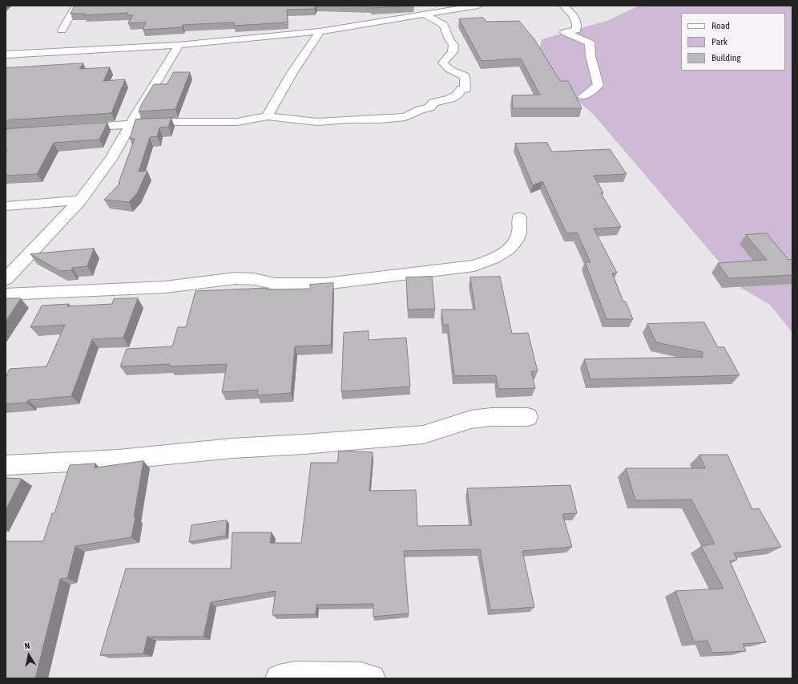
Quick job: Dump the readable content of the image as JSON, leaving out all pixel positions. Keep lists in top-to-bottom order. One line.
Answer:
{"legend":["Road","Park","Building"],"north":"top"}
